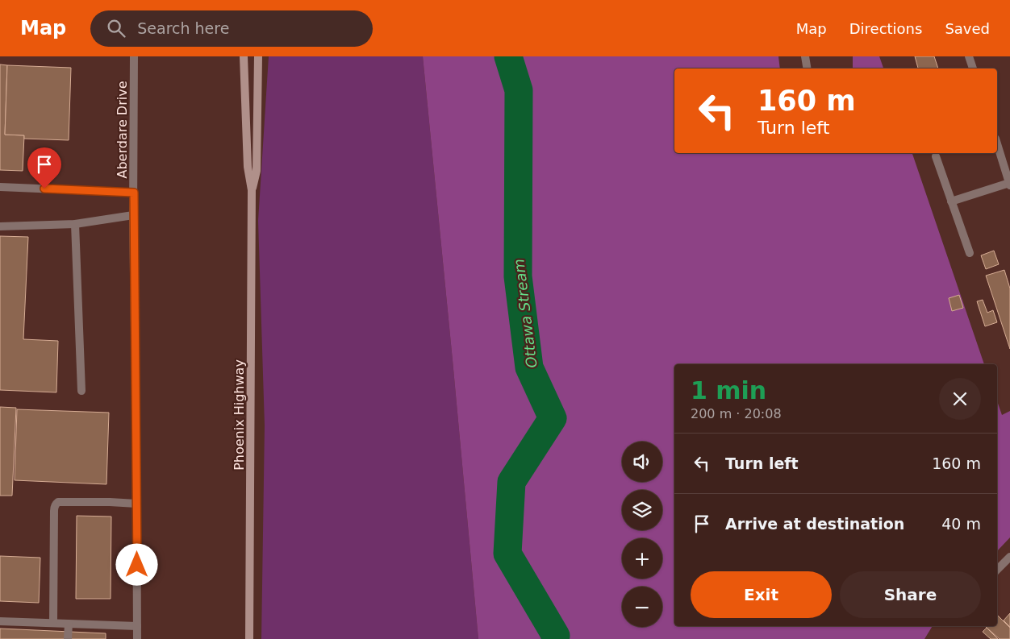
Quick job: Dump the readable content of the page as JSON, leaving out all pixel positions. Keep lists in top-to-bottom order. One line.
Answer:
{"streets":{"main road":["Phoenix Highway"],"street":["Aberdare Drive"]},"water":["Ottawa Stream"],"page":{"header":"Map","search":"Search here","nav":["Map","Directions","Saved"],"turn":["160 m","Turn left"],"heading":["1 min","200 m · 20:08"],"list":[{"name":"Turn left","value":"160 m"},{"name":"Arrive at destination","value":"40 m"}],"map_buttons":["+","−"],"buttons":["Exit","Share"]}}
